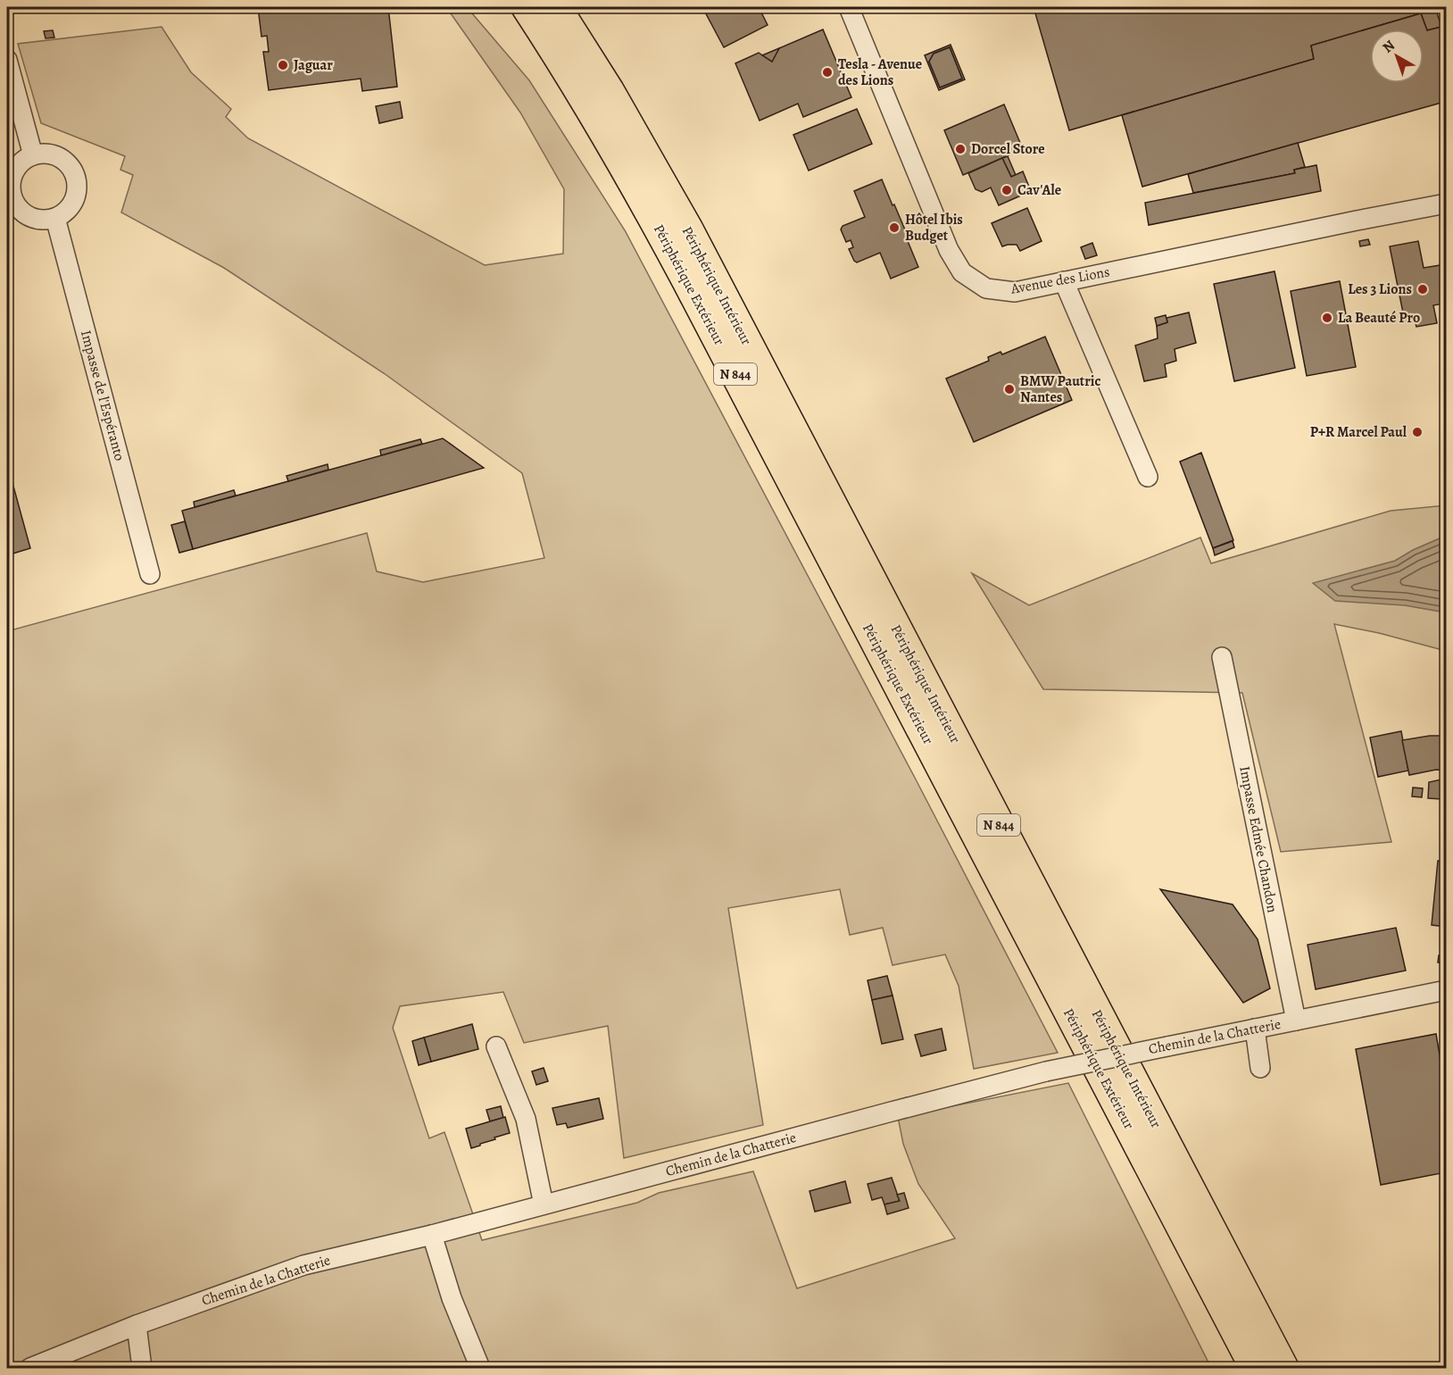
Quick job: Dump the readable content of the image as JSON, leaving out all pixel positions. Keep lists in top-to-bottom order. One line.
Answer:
{"streets":{"highway":["Périphérique Extérieur","Périphérique Intérieur","N 844"],"street":["Avenue des Lions","Impasse de l'Espéranto","Impasse Edmée Chandon","Chemin de la Chatterie"]},"crossings":[["Impasse Edmée Chandon","Chemin de la Chatterie"]],"places":["Jaguar","Tesla - Avenue des Lions","Dorcel Store","Cav'Ale","Hôtel Ibis Budget","Les 3 Lions","La Beauté Pro","BMW Pautric Nantes","P+R Marcel Paul"],"north":"top left"}
